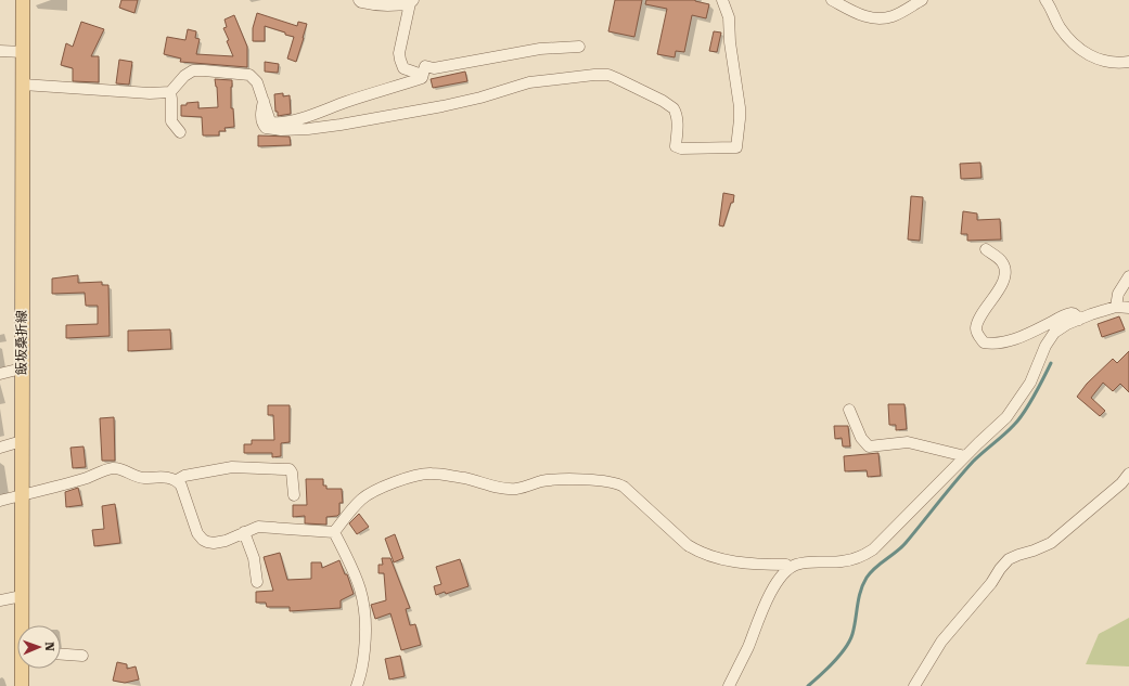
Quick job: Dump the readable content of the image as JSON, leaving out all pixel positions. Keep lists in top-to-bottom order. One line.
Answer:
{"streets":{"main road":["飯坂桑折線"]},"north":"right"}
